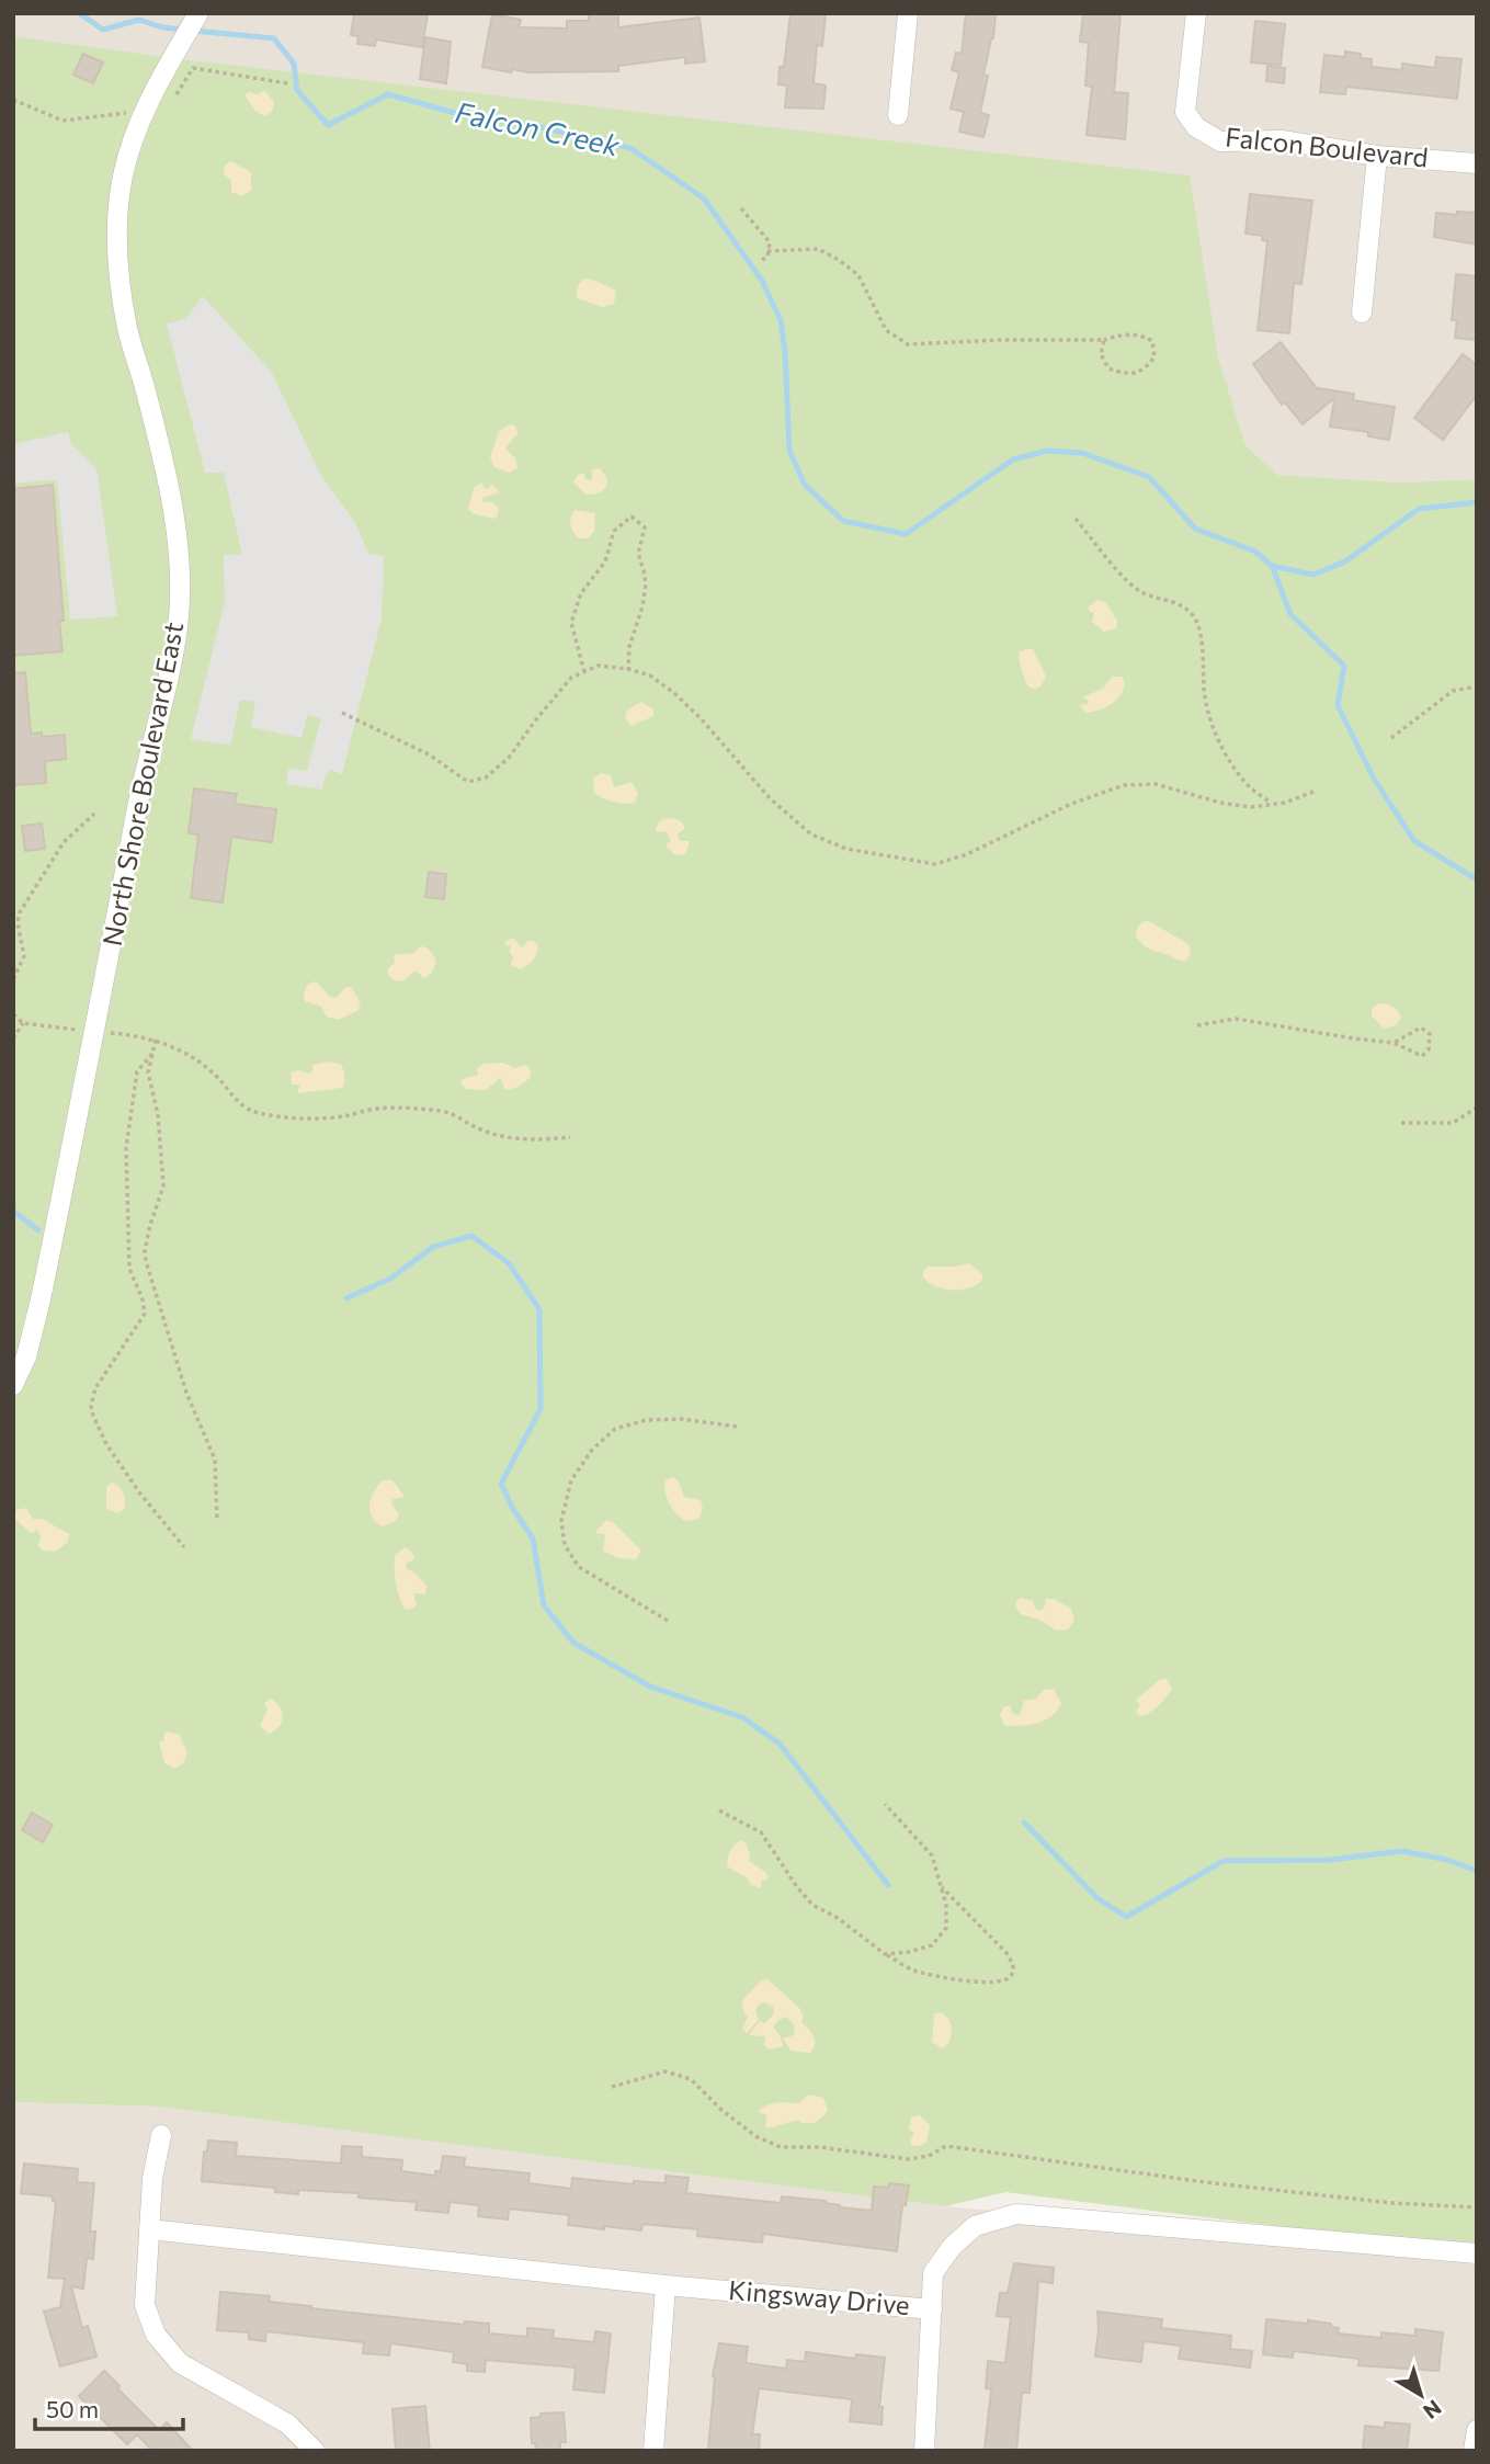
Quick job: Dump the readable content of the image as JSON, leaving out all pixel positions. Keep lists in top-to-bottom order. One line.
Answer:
{"streets":{"street":["Falcon Boulevard","North Shore Boulevard East","Kingsway Drive"]},"water":["Falcon Creek"],"scale_bar":"50 m","north":"bottom right"}
